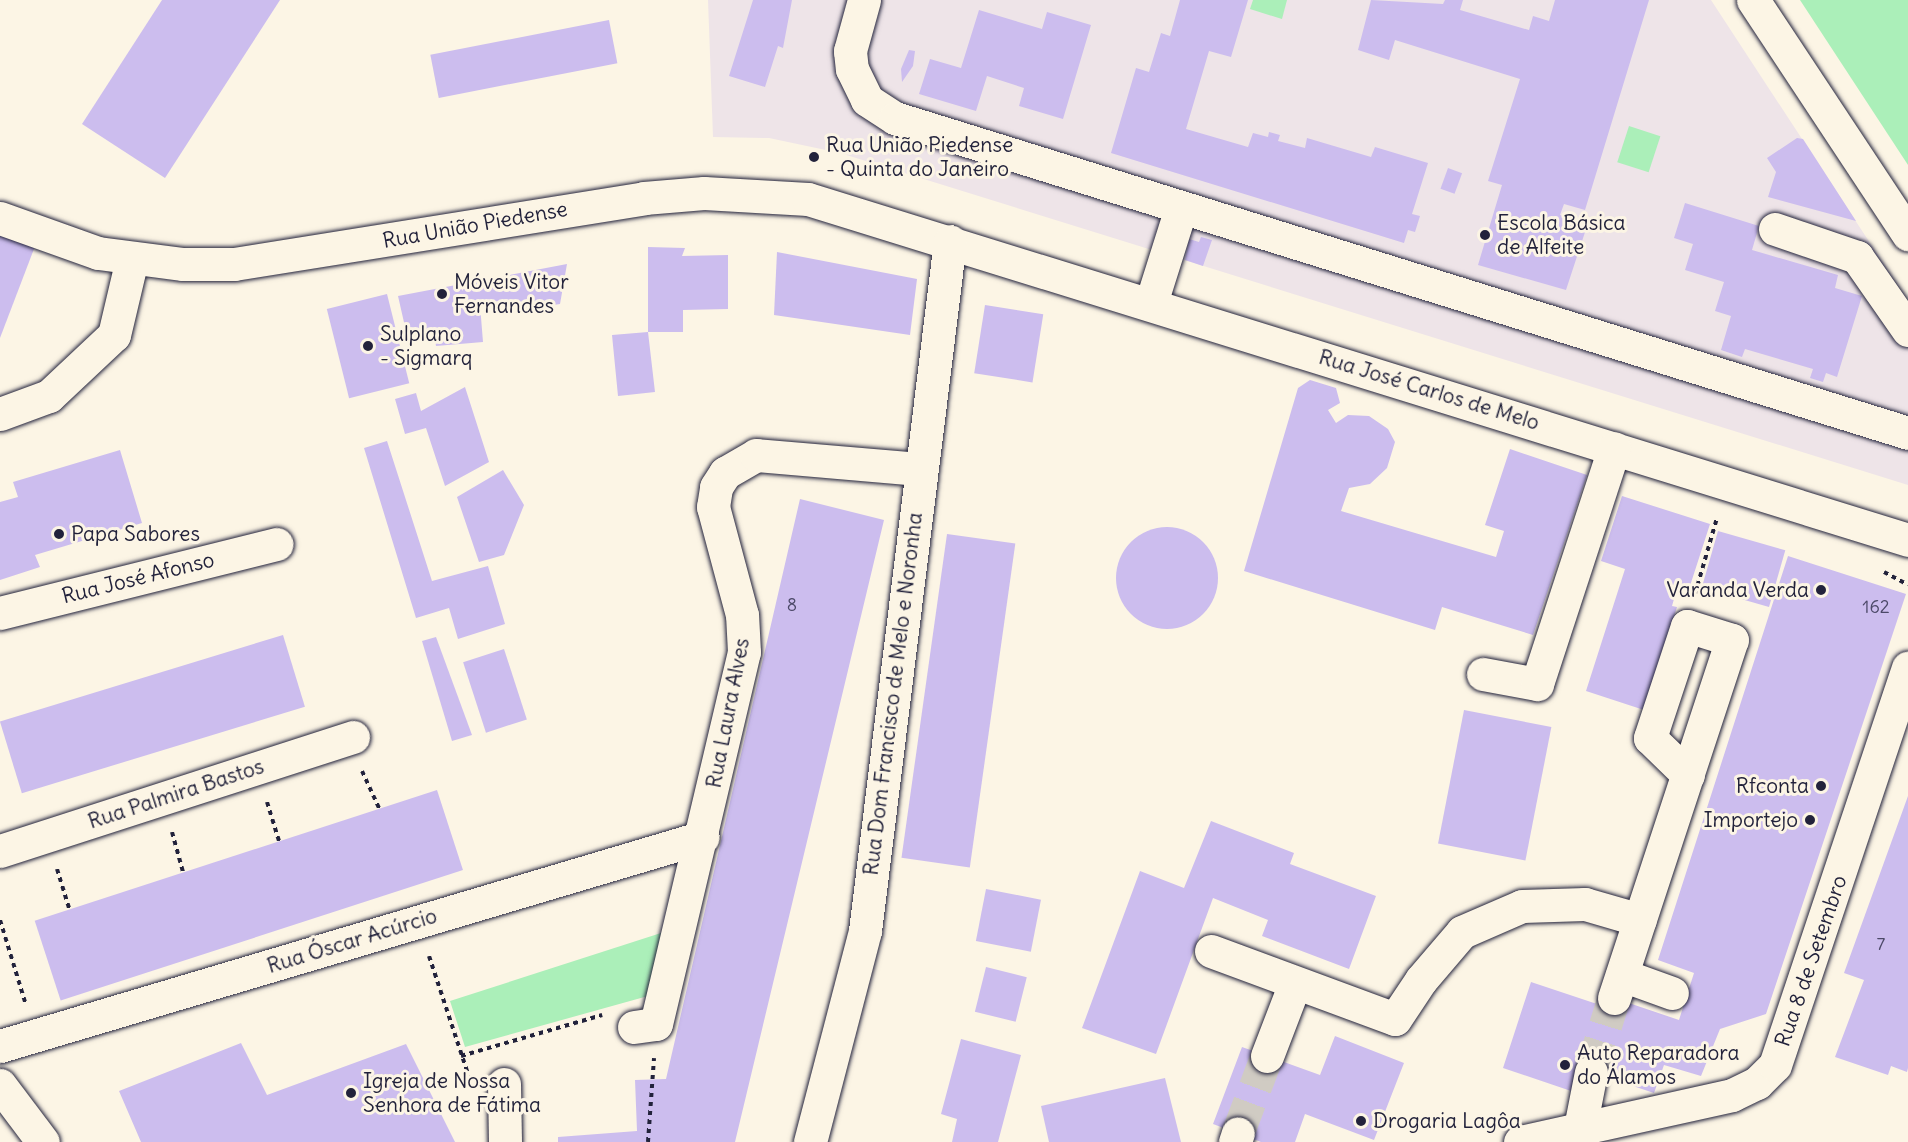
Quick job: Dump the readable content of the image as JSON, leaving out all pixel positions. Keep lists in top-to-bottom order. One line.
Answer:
{"streets":{"street":["Rua União Piedense","Rua José Carlos de Melo","Rua José Afonso","Rua Dom Francisco de Melo e Noronha","Rua Laura Alves","Rua Palmira Bastos","Rua Óscar Acúrcio","Rua 8 de Setembro"]},"crossings":[["Rua União Piedense","Rua José Carlos de Melo"],["Rua União Piedense","Rua Dom Francisco de Melo e Noronha"],["Rua José Carlos de Melo","Rua Dom Francisco de Melo e Noronha"],["Rua Dom Francisco de Melo e Noronha","Rua Laura Alves"],["Rua Laura Alves","Rua Óscar Acúrcio"]],"places":["Rua União Piedense - Quinta do Janeiro","Escola Básica de Alfeite","Móveis Vitor Fernandes","Sulplano - Sigmarq","Papa Sabores","Varanda Verda","Rfconta","Importejo","Auto Reparadora do Álamos","Igreja de Nossa Senhora de Fátima","Drogaria Lagôa"],"house_numbers":["8","162","7"]}
